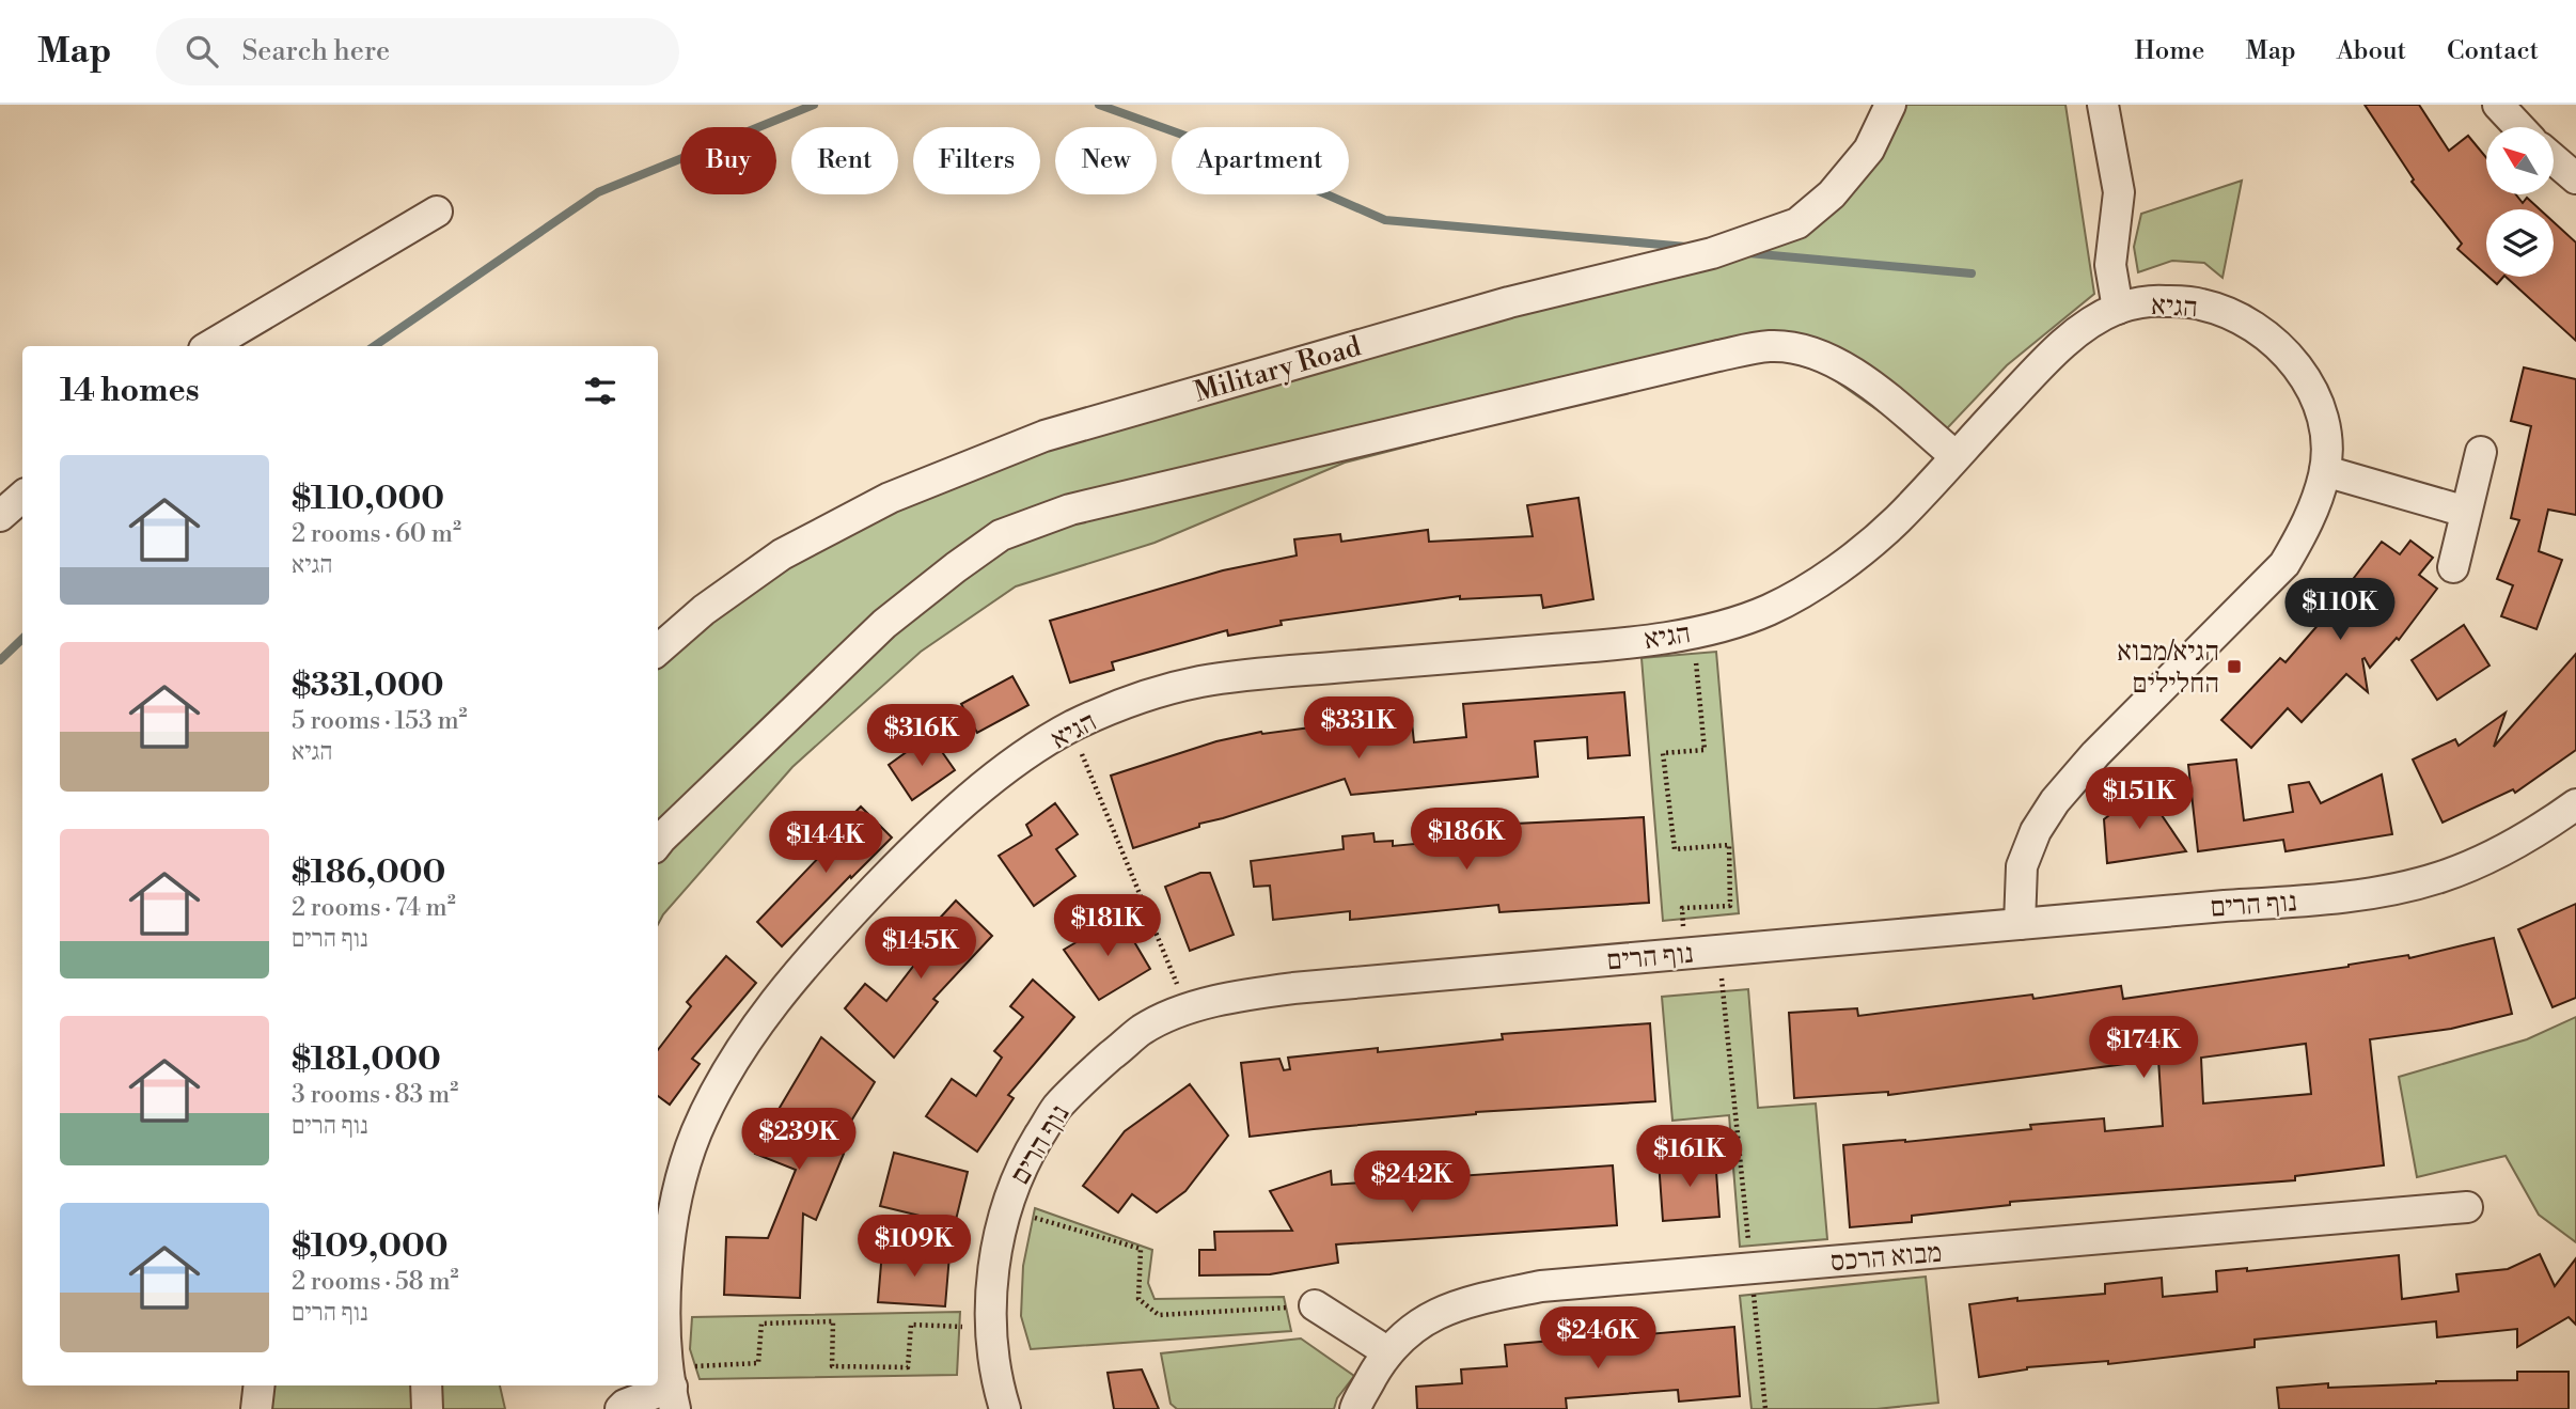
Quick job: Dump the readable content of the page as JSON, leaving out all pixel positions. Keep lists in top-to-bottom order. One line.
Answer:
{"streets":{"street":["הגיא","Military Road","נוף הרים","מבוא הרכס"]},"crossings":[["הגיא","נוף הרים"]],"places":{"transit":["הגיא/מבוא החלילים"]},"north":"top left","page":{"header":"Map","search":"Search here","nav":["Home","Map","About","Contact"],"chip":["Buy","Rent","Filters","New","Apartment"],"heading":"14 homes","list":[{"name":"$110,000","note":"2 rooms · 60 m² · הגיא"},{"name":"$331,000","note":"5 rooms · 153 m² · הגיא"},{"name":"$186,000","note":"2 rooms · 74 m² · נוף הרים"},{"name":"$181,000","note":"3 rooms · 83 m² · נוף הרים"},{"name":"$109,000","note":"2 rooms · 58 m² · נוף הרים"}],"price":["$110K","$331K","$316K","$151K","$186K","$144K","$181K","$145K","$174K","$239K","$161K","$242K","$109K","$246K"]}}
